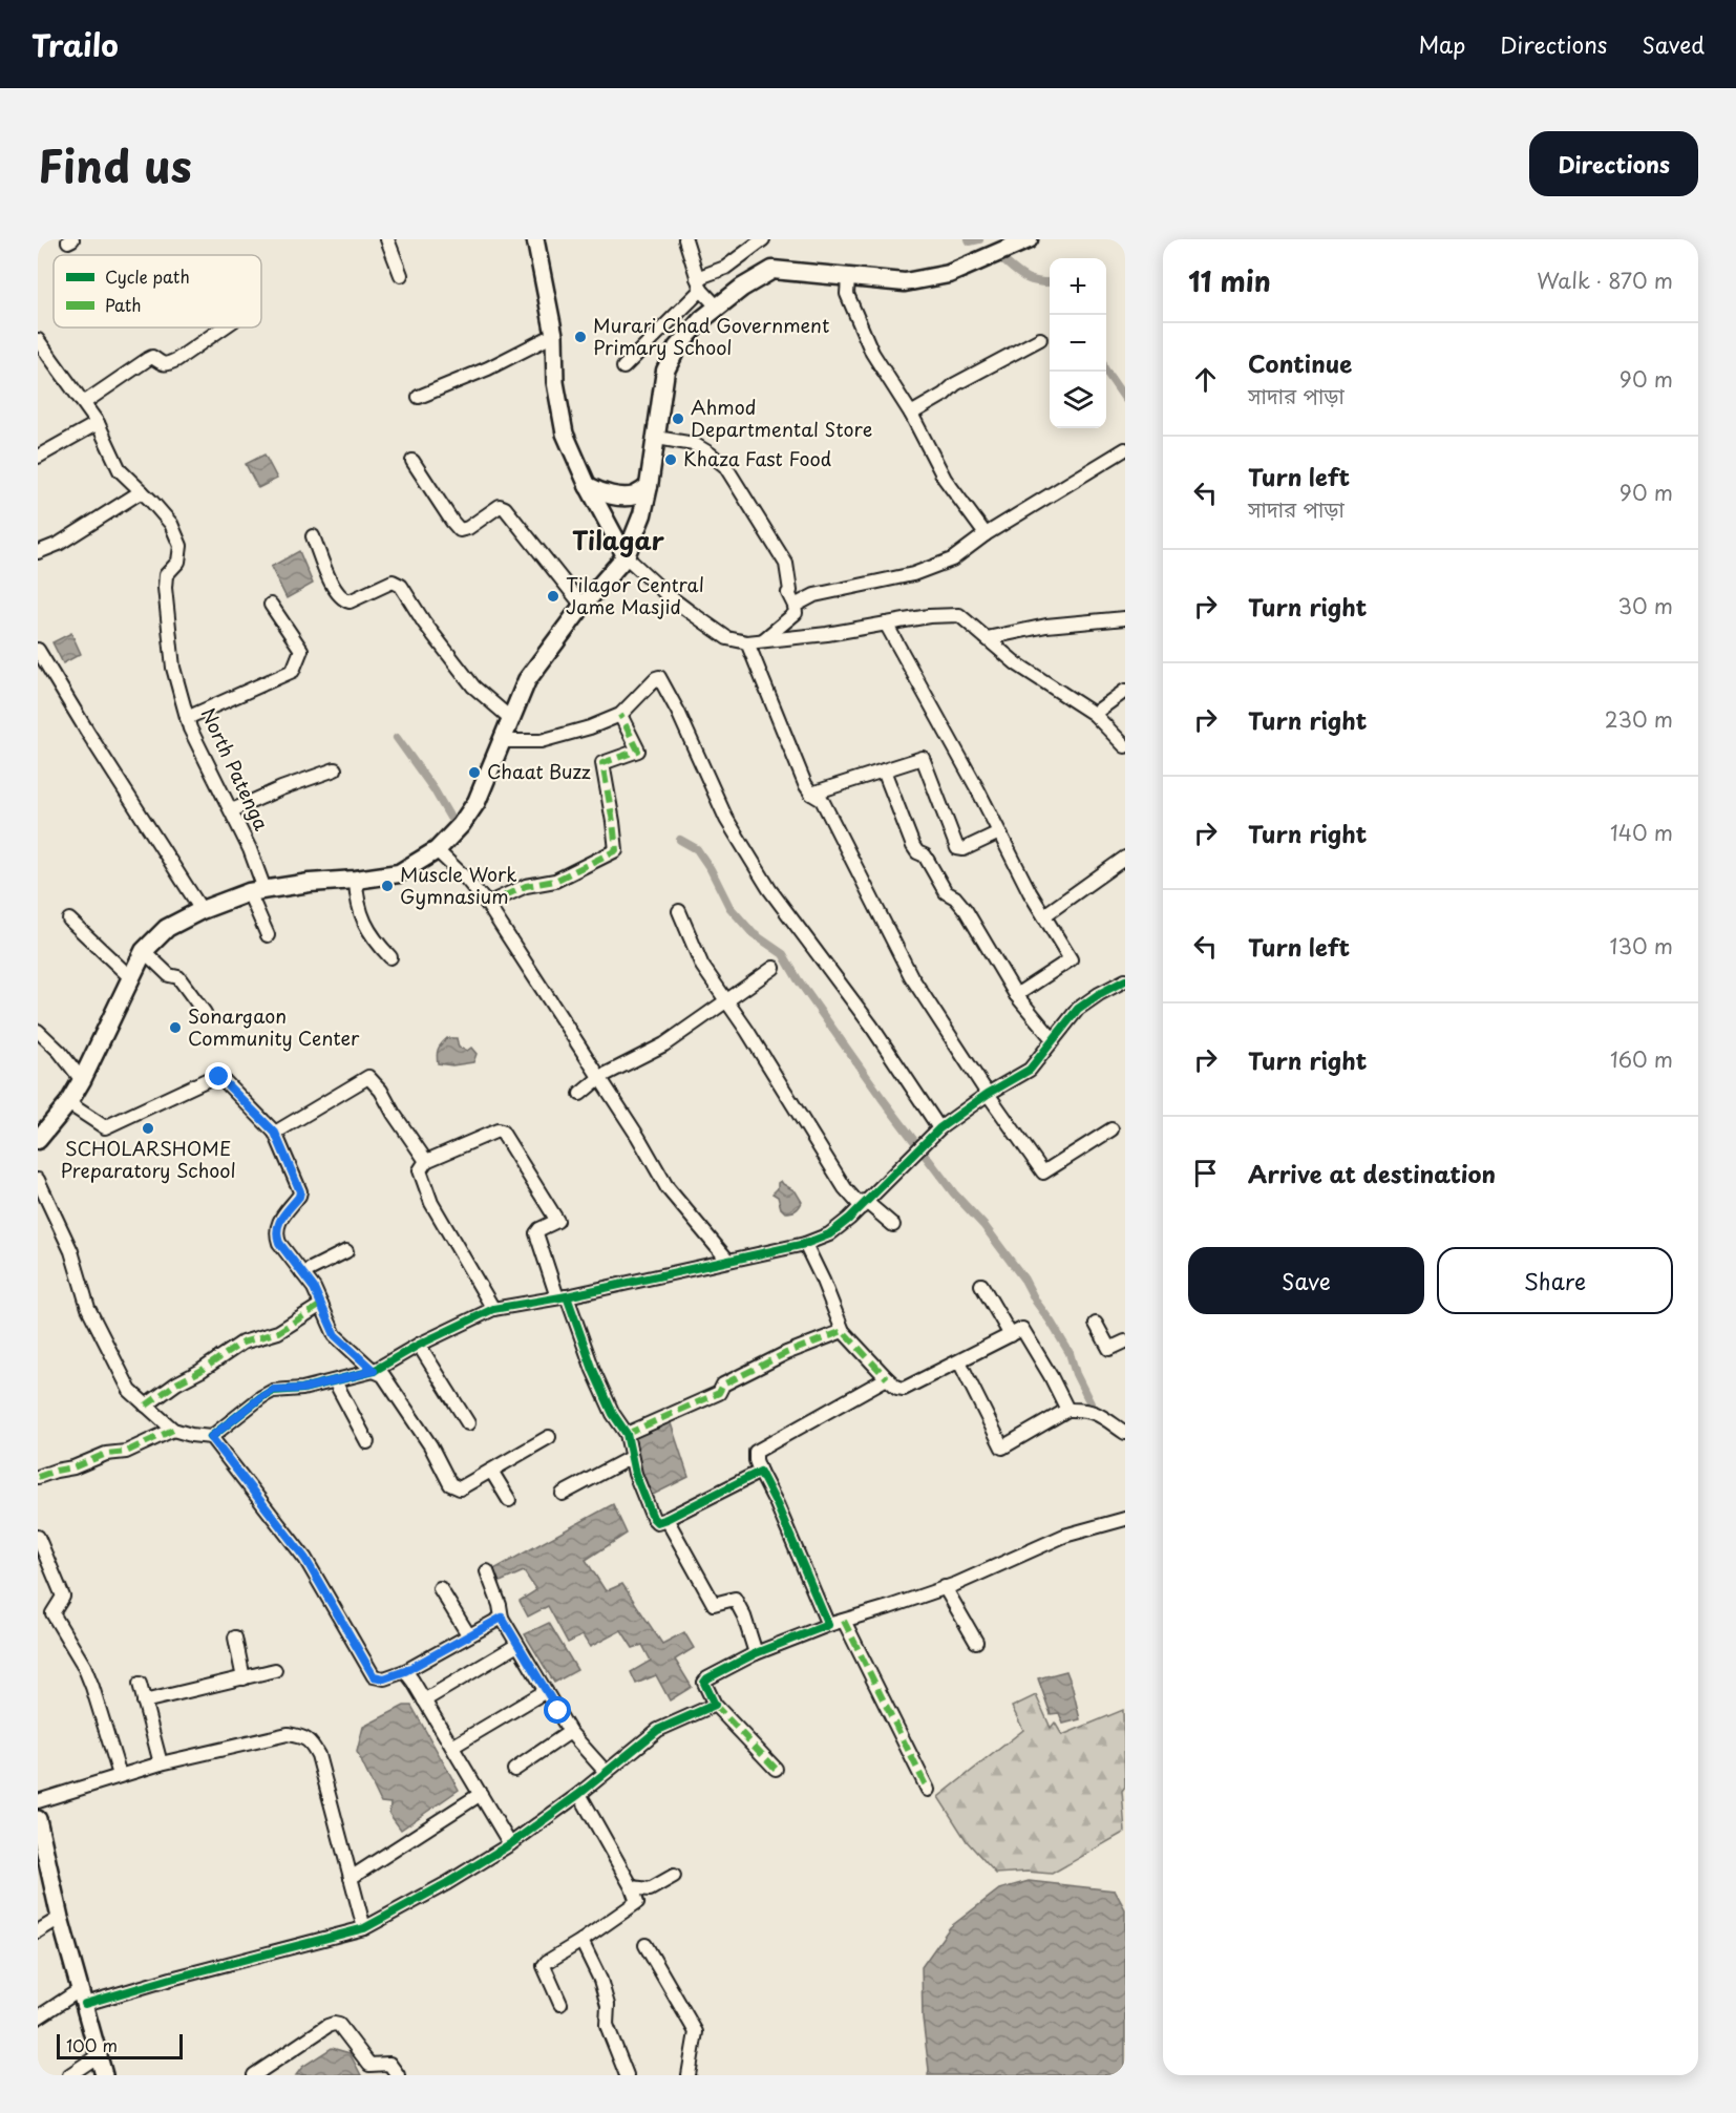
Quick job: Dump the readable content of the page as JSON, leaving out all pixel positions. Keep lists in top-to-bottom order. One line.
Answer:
{"streets":{"street":["North Patenga"]},"districts":["Tilagar"],"places":["Murari Chad Government Primary School","Ahmod Departmental Store","Khaza Fast Food","Tilagor Central Jame Masjid","Chaat Buzz","Muscle Work Gymnasium","Sonargaon Community Center","SCHOLARSHOME Preparatory School"],"legend":["Cycle path","Path"],"scale_bar":"100 m","page":{"header":"Trailo","nav":["Map","Directions","Saved"],"title":"Find us","buttons":["Directions",["Save","Share"]],"heading":["11 min","Walk · 870 m"],"map_buttons":["+","−"],"list":[["Continue","সাদার পাড়া","90 m"],["Turn left","সাদার পাড়া","90 m"],["Turn right","30 m"],["Turn right","230 m"],["Turn right","140 m"],["Turn left","130 m"],["Turn right","160 m"],"Arrive at destination"],"scale":"100 m"}}
